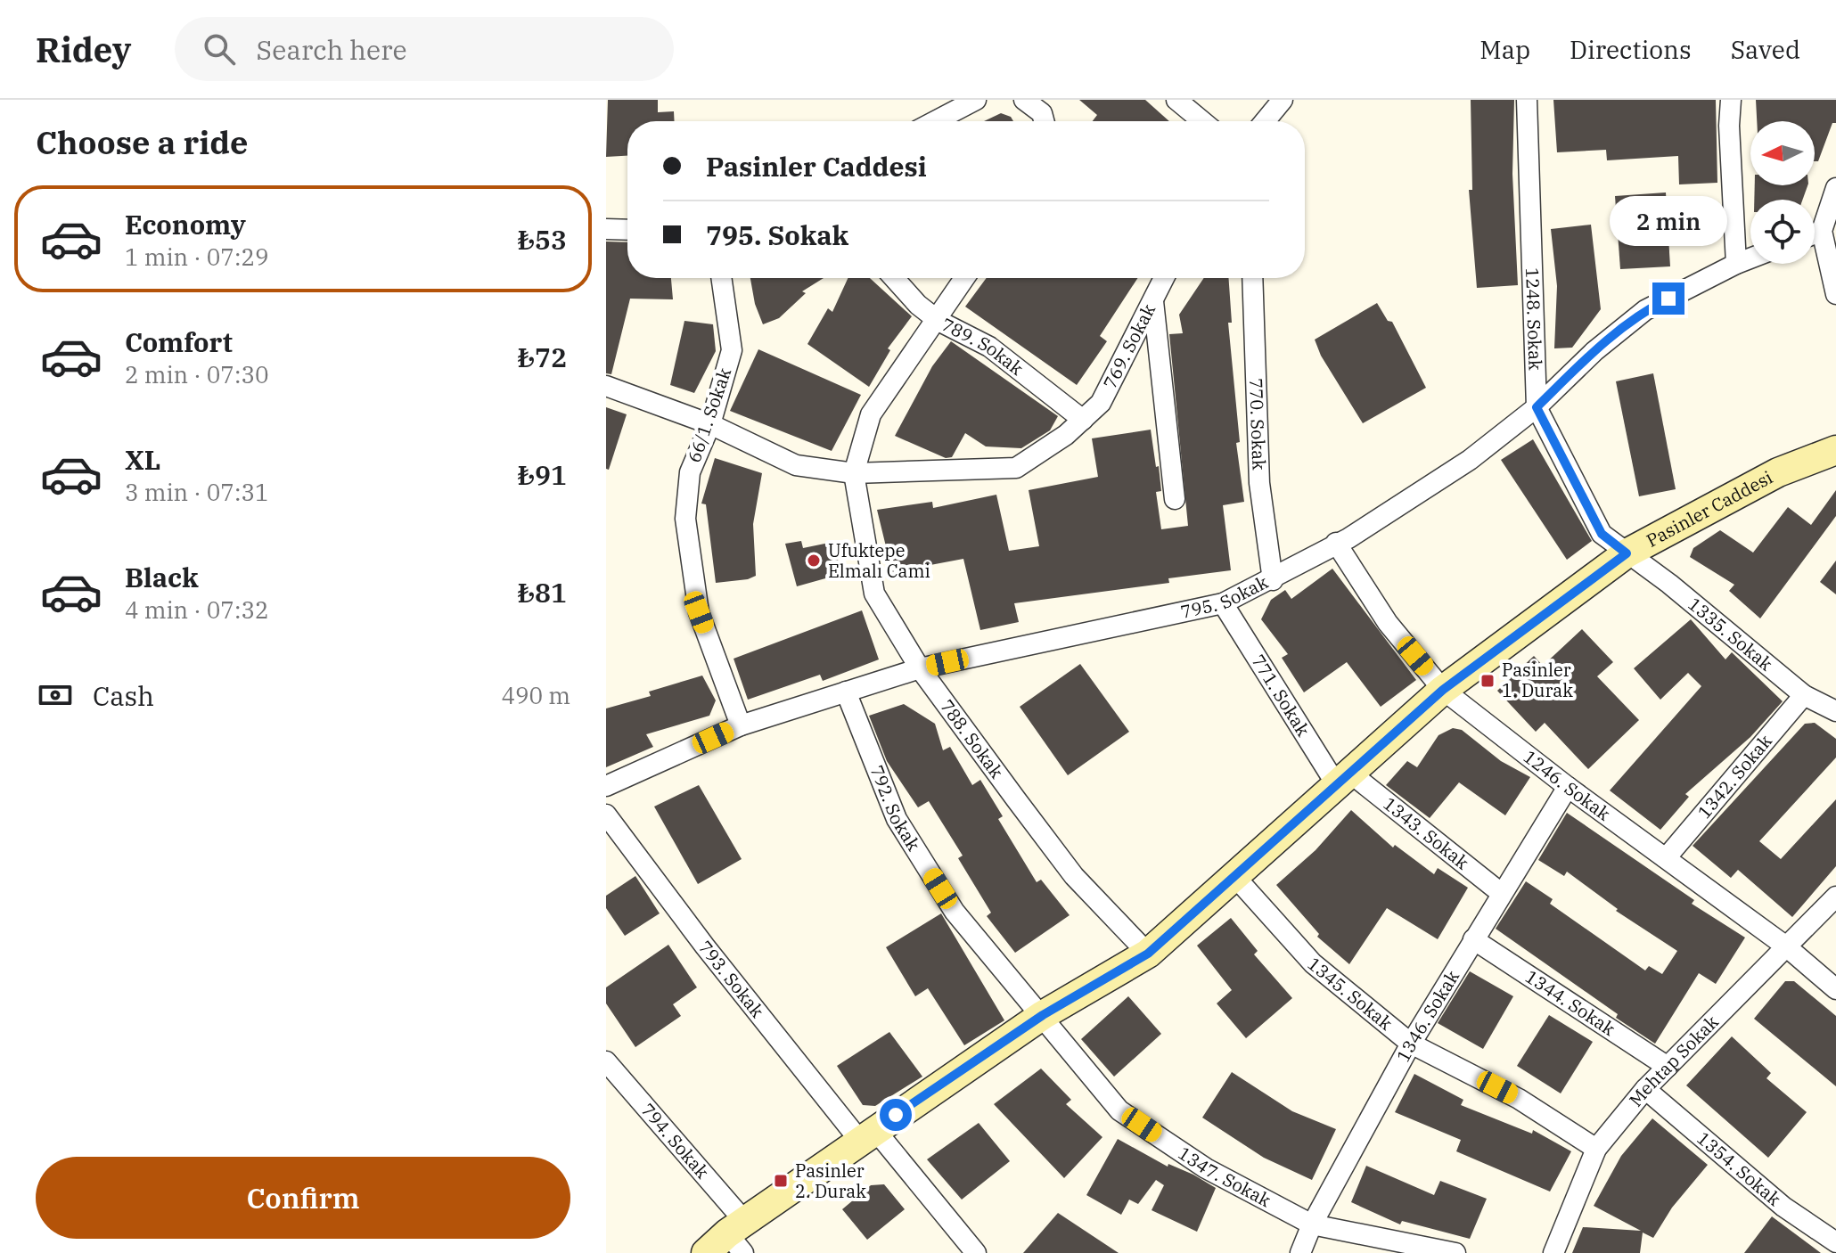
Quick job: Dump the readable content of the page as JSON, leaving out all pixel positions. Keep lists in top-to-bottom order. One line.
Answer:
{"streets":{"street":["1248. Sokak","769. Sokak","789. Sokak","66/1. Sokak","770. Sokak","Pasinler Caddesi","795. Sokak","1335. Sokak","771. Sokak","788. Sokak","1342. Sokak","1246. Sokak","792. Sokak","1343. Sokak","793. Sokak","1345. Sokak","1344. Sokak","1346. Sokak","Mehtap Sokak","794. Sokak","1354. Sokak","1347. Sokak"]},"crossings":[["1248. Sokak","Pasinler Caddesi"],["1248. Sokak","795. Sokak"],["1248. Sokak","1335. Sokak"],["769. Sokak","789. Sokak"],["769. Sokak","66/1. Sokak"],["769. Sokak","788. Sokak"],["789. Sokak","788. Sokak"],["66/1. Sokak","795. Sokak"],["770. Sokak","795. Sokak"],["Pasinler Caddesi","1335. Sokak"],["Pasinler Caddesi","771. Sokak"],["Pasinler Caddesi","788. Sokak"],["Pasinler Caddesi","1246. Sokak"],["Pasinler Caddesi","792. Sokak"],["Pasinler Caddesi","1343. Sokak"],["Pasinler Caddesi","793. Sokak"],["Pasinler Caddesi","1345. Sokak"],["Pasinler Caddesi","794. Sokak"],["Pasinler Caddesi","1347. Sokak"],["795. Sokak","771. Sokak"],["795. Sokak","788. Sokak"],["795. Sokak","1246. Sokak"],["795. Sokak","792. Sokak"],["1335. Sokak","1342. Sokak"],["771. Sokak","1343. Sokak"],["1342. Sokak","1246. Sokak"],["1246. Sokak","1346. Sokak"],["1246. Sokak","Mehtap Sokak"],["792. Sokak","1347. Sokak"],["1343. Sokak","1346. Sokak"],["1345. Sokak","1346. Sokak"],["1345. Sokak","Mehtap Sokak"],["1344. Sokak","1346. Sokak"],["1344. Sokak","Mehtap Sokak"],["1346. Sokak","1347. Sokak"],["Mehtap Sokak","1354. Sokak"]],"places":{"other":["Ufuktepe Elmalı Cami"],"transit":["Pasinler 1. Durak","Pasinler 2. Durak"]},"north":"left","page":{"header":"Ridey","search":"Search here","nav":["Map","Directions","Saved"],"heading":"Choose a ride","banner":["Pasinler Caddesi","795. Sokak"],"list":[{"name":"Economy","note":"1 min · 07:29","value":"₺53"},{"name":"Comfort","note":"2 min · 07:30","value":"₺72"},{"name":"XL","note":"3 min · 07:31","value":"₺91"},{"name":"Black","note":"4 min · 07:32","value":"₺81"}],"bubble":"2 min","pay":["Cash","490 m"],"buttons":"Confirm"}}
